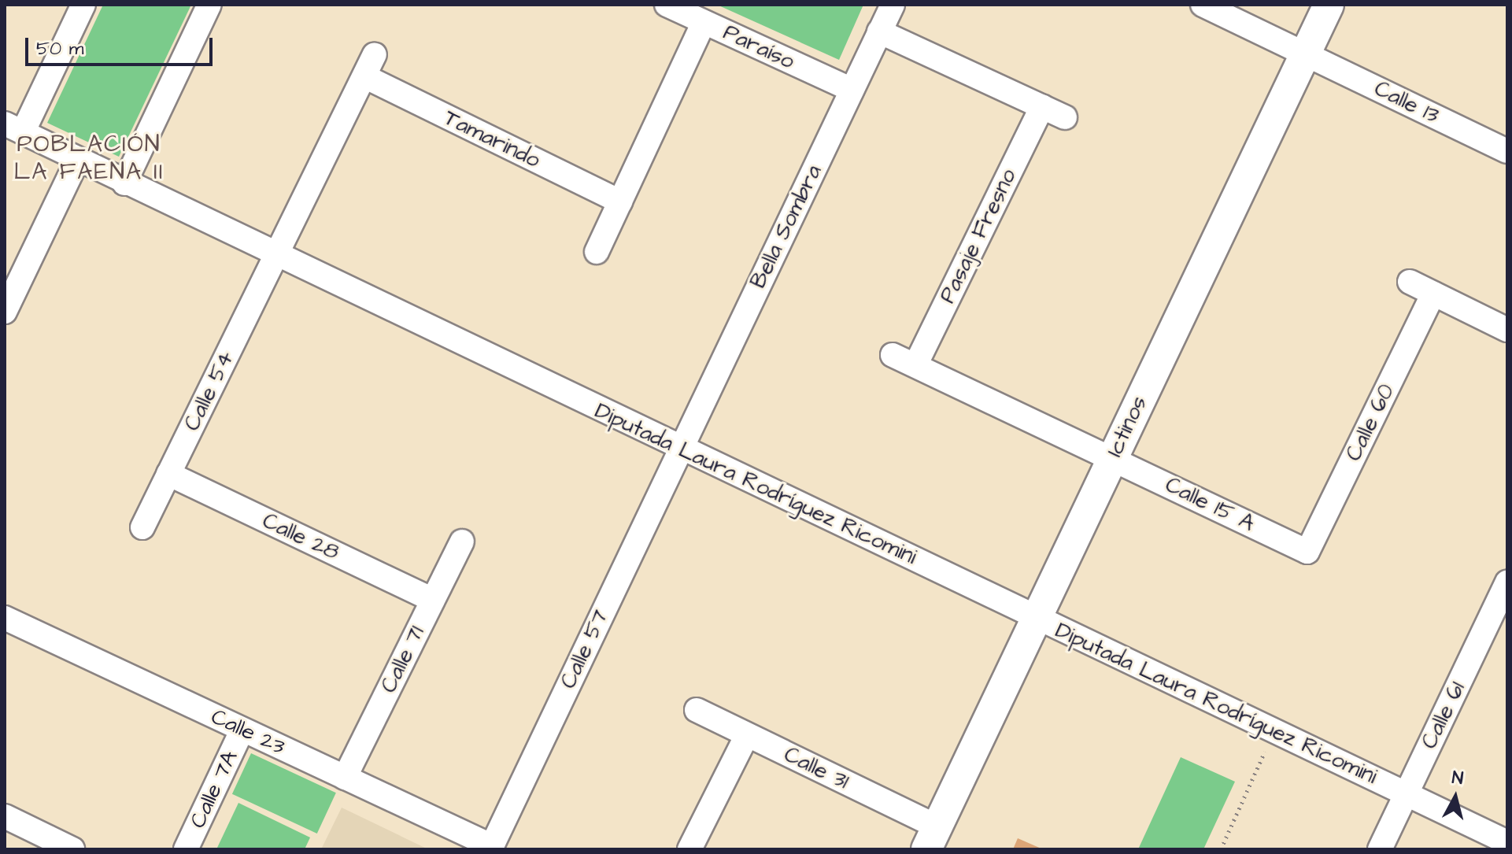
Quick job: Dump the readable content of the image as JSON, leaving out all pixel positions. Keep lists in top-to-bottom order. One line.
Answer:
{"streets":{"street":["Paraíso","Calle 13","Tamarindo","Bella Sombra","Pasaje Fresno","Calle 54","Calle 60","Ictinos","Diputada Laura Rodríguez Ricomini","Calle 15 A","Calle 28","Calle 57","Calle 71","Calle 61","Calle 23","Calle 31","Calle 7A"]},"crossings":[["Paraíso","Bella Sombra"],["Calle 13","Ictinos"],["Bella Sombra","Diputada Laura Rodríguez Ricomini"],["Bella Sombra","Calle 57"],["Calle 54","Diputada Laura Rodríguez Ricomini"],["Calle 54","Calle 28"],["Calle 60","Calle 15 A"],["Ictinos","Diputada Laura Rodríguez Ricomini"],["Ictinos","Calle 15 A"],["Ictinos","Calle 31"],["Diputada Laura Rodríguez Ricomini","Calle 57"],["Diputada Laura Rodríguez Ricomini","Calle 61"],["Calle 28","Calle 71"],["Calle 57","Calle 23"],["Calle 71","Calle 23"],["Calle 23","Calle 7A"]],"districts":["POBLACIÓN LA FAENA II"],"scale_bar":"50 m","north":"top"}
